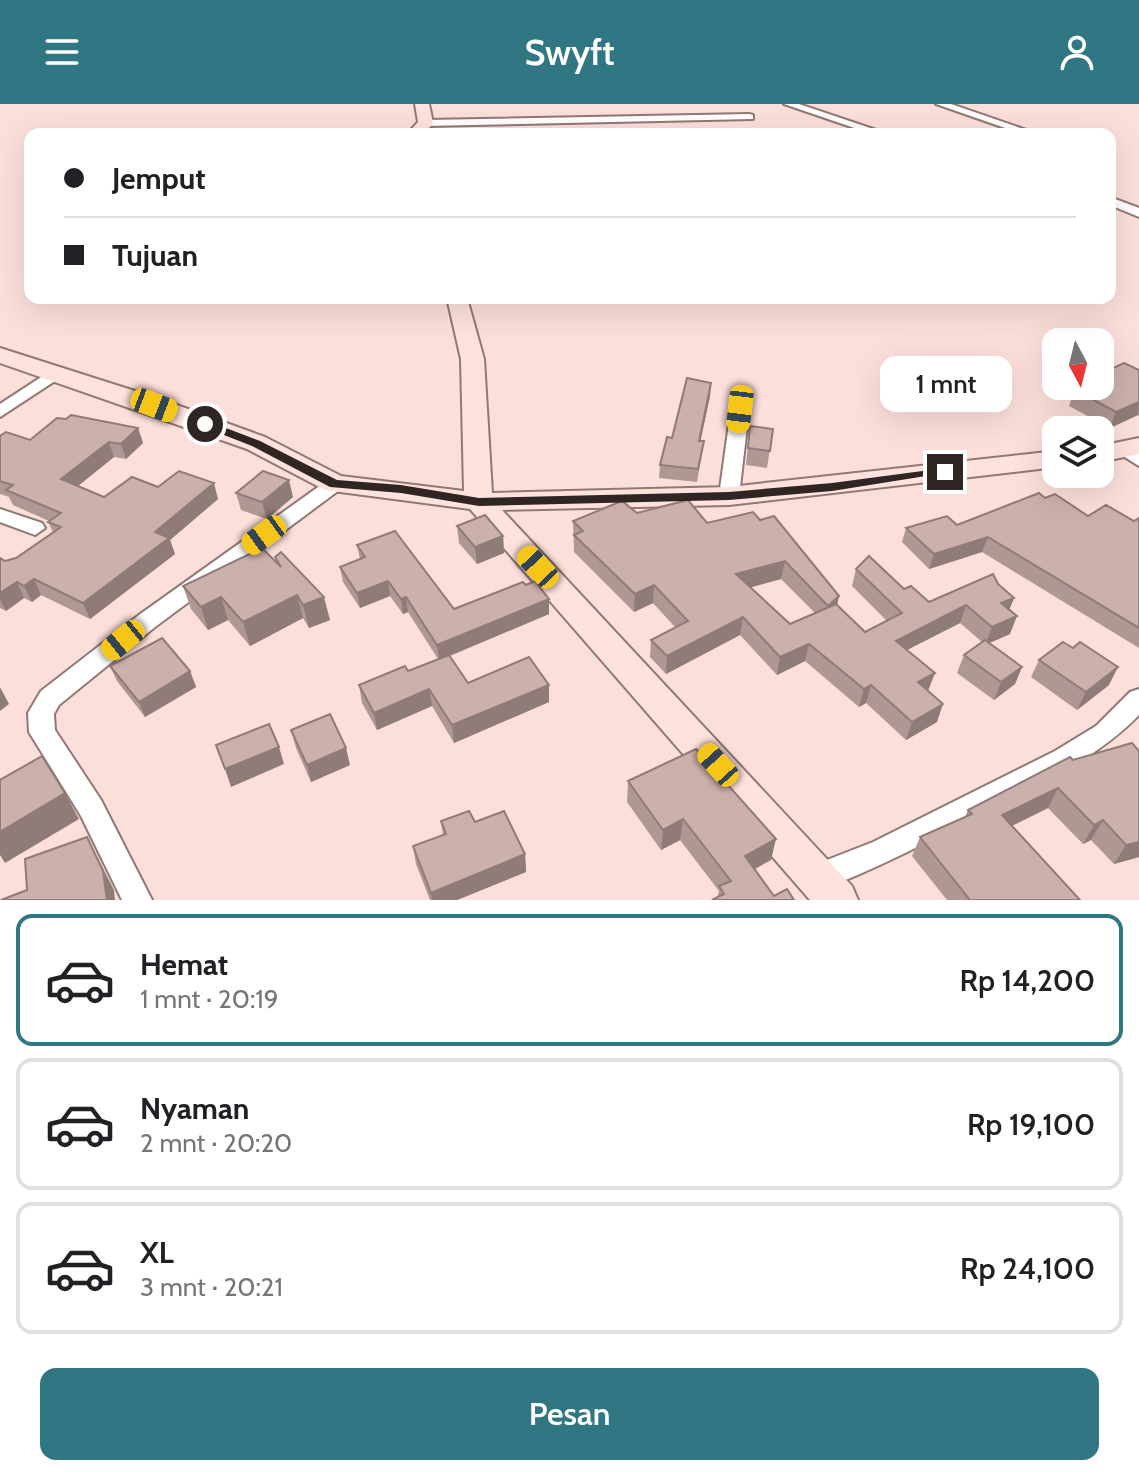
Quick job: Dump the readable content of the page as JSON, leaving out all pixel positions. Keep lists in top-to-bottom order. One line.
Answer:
{"north":"bottom","page":{"header":"Swyft","banner":["Jemput","Tujuan"],"bubble":"1 mnt","list":[{"name":"Hemat","note":"1 mnt · 20:19","value":"Rp 14,200"},{"name":"Nyaman","note":"2 mnt · 20:20","value":"Rp 19,100"},{"name":"XL","note":"3 mnt · 20:21","value":"Rp 24,100"}],"buttons":"Pesan"}}
